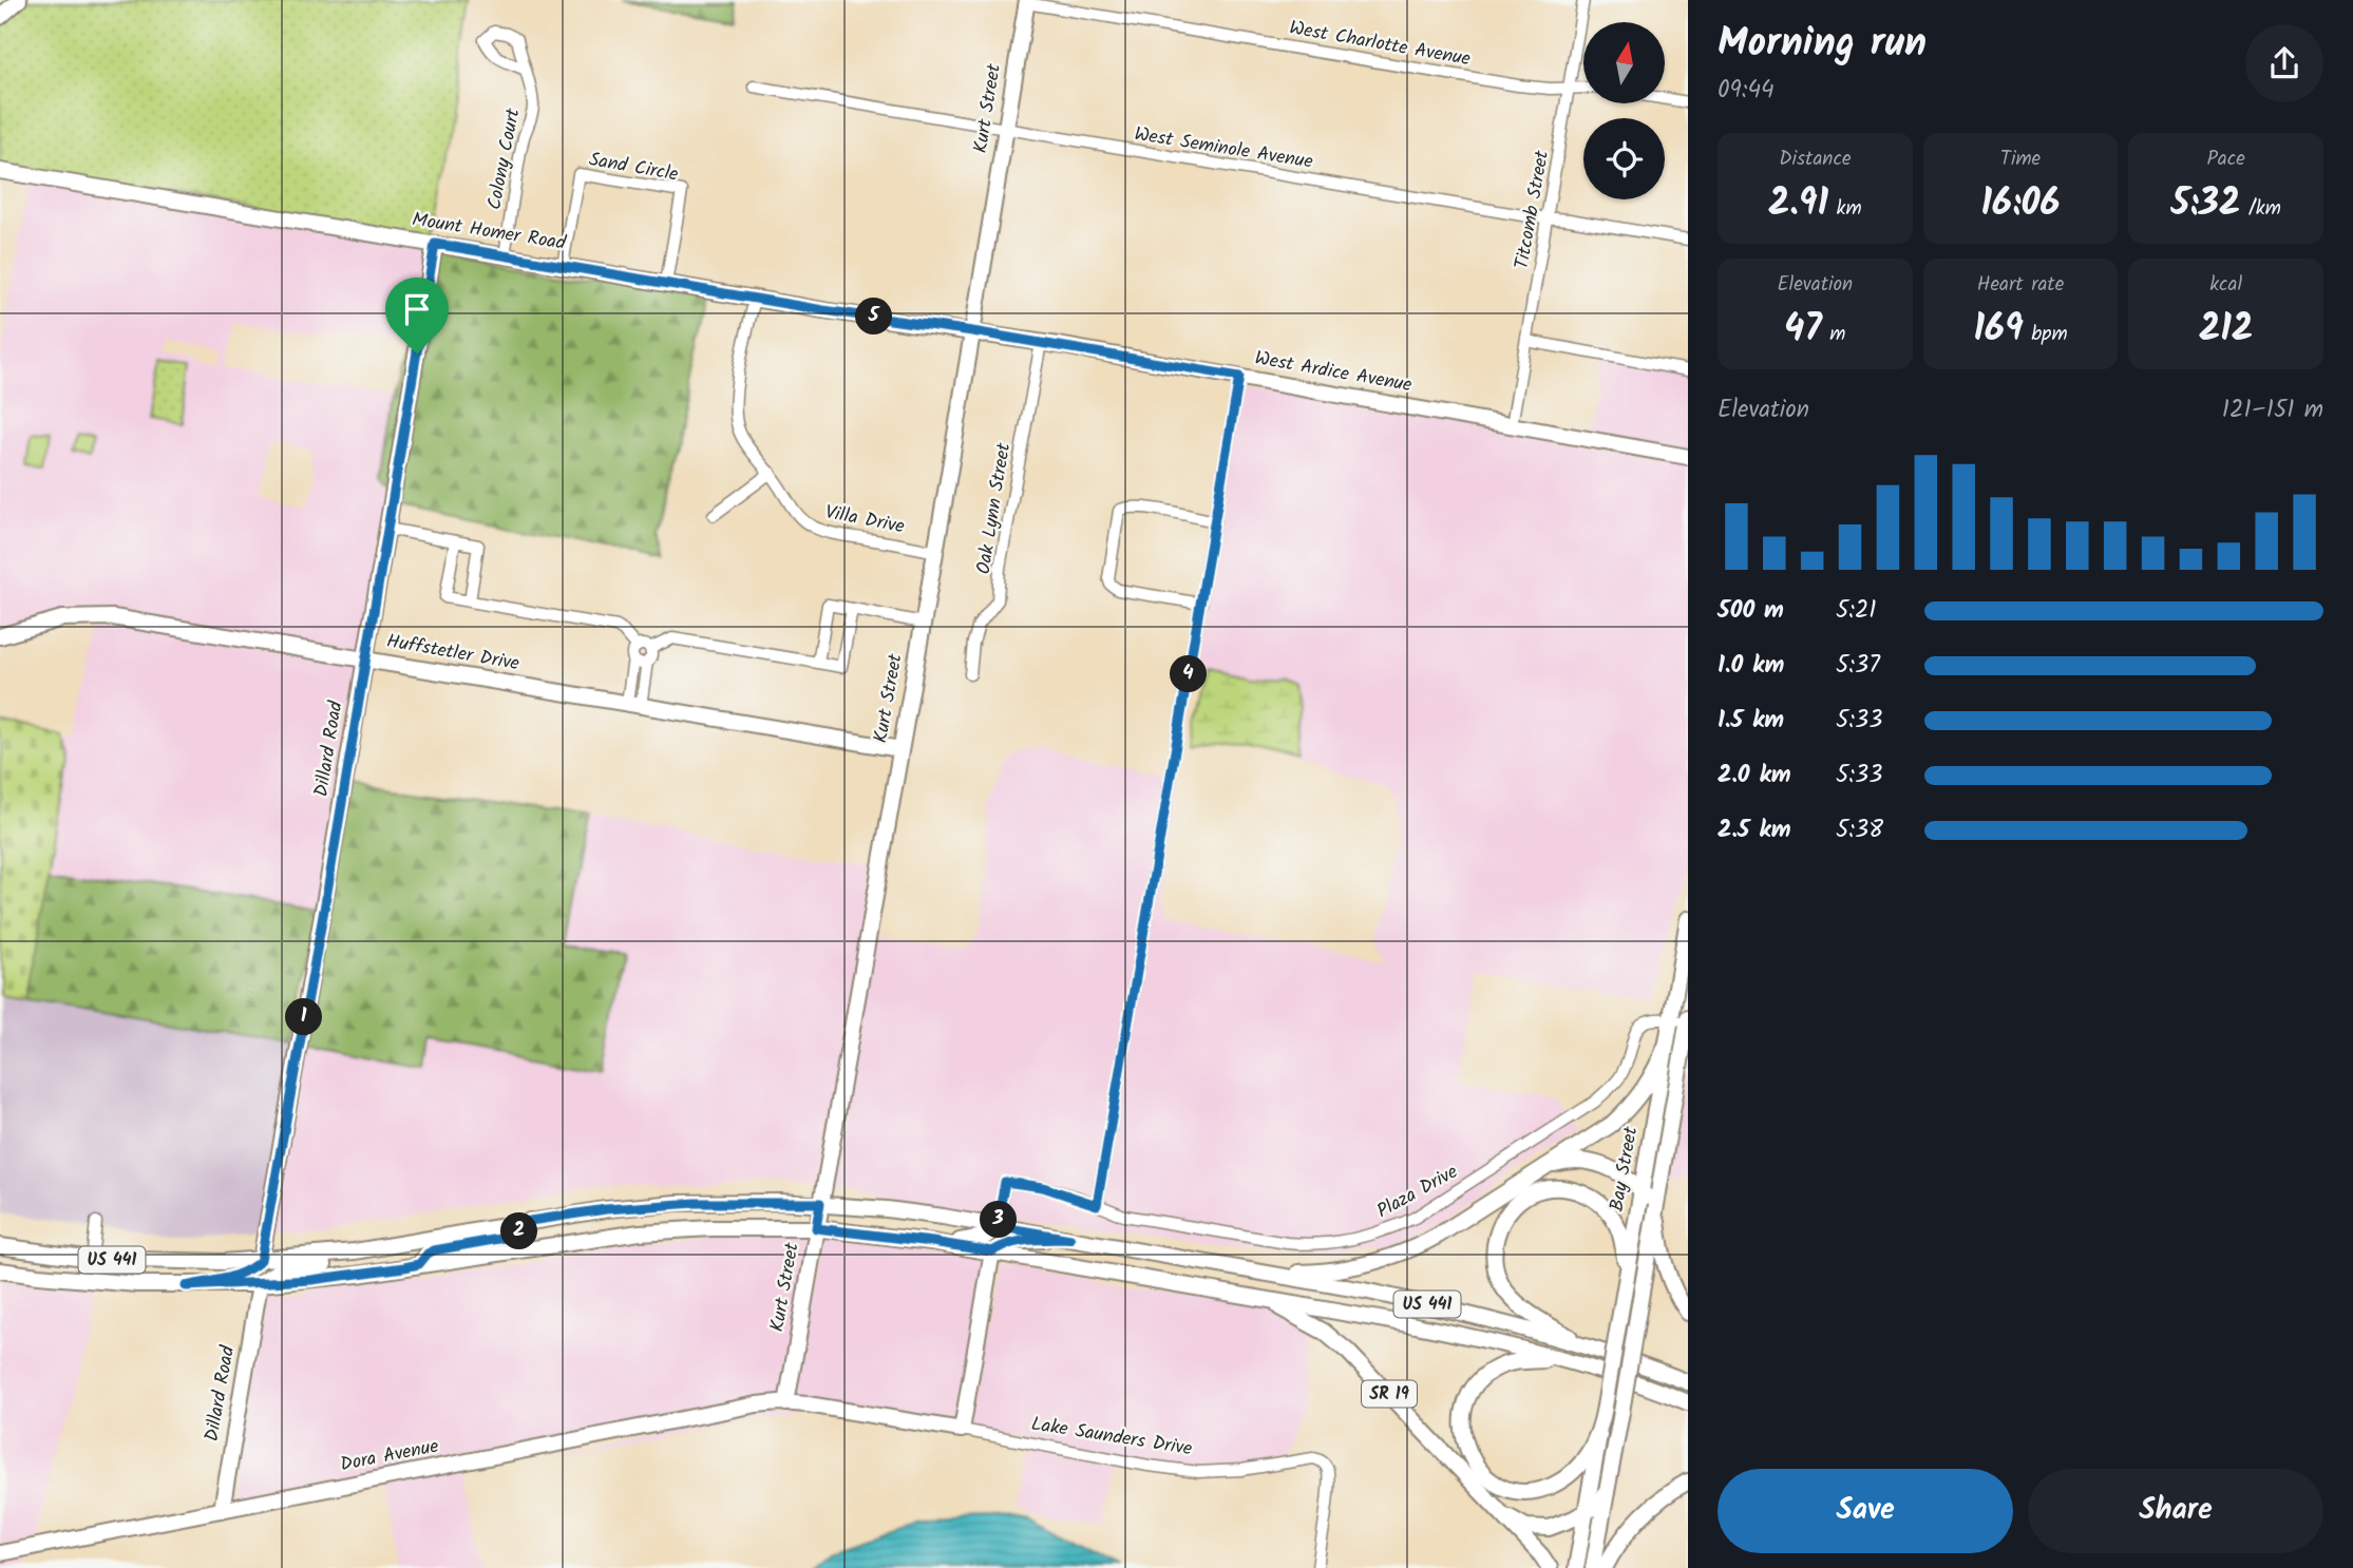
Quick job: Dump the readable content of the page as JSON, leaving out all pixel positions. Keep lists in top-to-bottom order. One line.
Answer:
{"streets":{"main road":["Kurt Street","Mount Homer Road","West Ardice Avenue","Huffstetler Drive","Dillard Road","Bay Street","US 441","SR 19","Lake Saunders Drive","Dora Avenue"],"street":["West Charlotte Avenue","West Seminole Avenue","Colony Court","Sand Circle","Titcomb Street","Oak Lynn Street","Villa Drive","Plaza Drive"]},"crossings":[["West Charlotte Avenue","Kurt Street"],["West Charlotte Avenue","Titcomb Street"],["Kurt Street","West Seminole Avenue"],["Kurt Street","Mount Homer Road"],["Kurt Street","West Ardice Avenue"],["Kurt Street","Villa Drive"],["Kurt Street","Huffstetler Drive"],["Kurt Street","US 441"],["Kurt Street","Lake Saunders Drive"],["Kurt Street","Dora Avenue"],["West Seminole Avenue","Titcomb Street"],["Colony Court","Mount Homer Road"],["Sand Circle","Mount Homer Road"],["Titcomb Street","West Ardice Avenue"],["Mount Homer Road","West Ardice Avenue"],["Mount Homer Road","Villa Drive"],["Mount Homer Road","Dillard Road"],["West Ardice Avenue","Oak Lynn Street"],["Huffstetler Drive","Dillard Road"],["Dillard Road","US 441"],["Dillard Road","Dora Avenue"],["Bay Street","Plaza Drive"],["Bay Street","SR 19"],["US 441","SR 19"],["Lake Saunders Drive","Dora Avenue"]],"north":"top","page":{"heading":["Morning run","09:44"],"stats":[["Distance","2.91 km"],["Time","16:06"],["Pace","5:32 /km"],["Elevation","47 m"],["Heart rate","169 bpm"],["kcal","212"]],"pins":["5","4","1","3","2"],"chart":["Elevation","121–151 m"],"list":[{"name":"500 m","note":"5:21"},{"name":"1.0 km","note":"5:37"},{"name":"1.5 km","note":"5:33"},{"name":"2.0 km","note":"5:33"},{"name":"2.5 km","note":"5:38"}],"buttons":["Save","Share"]}}
